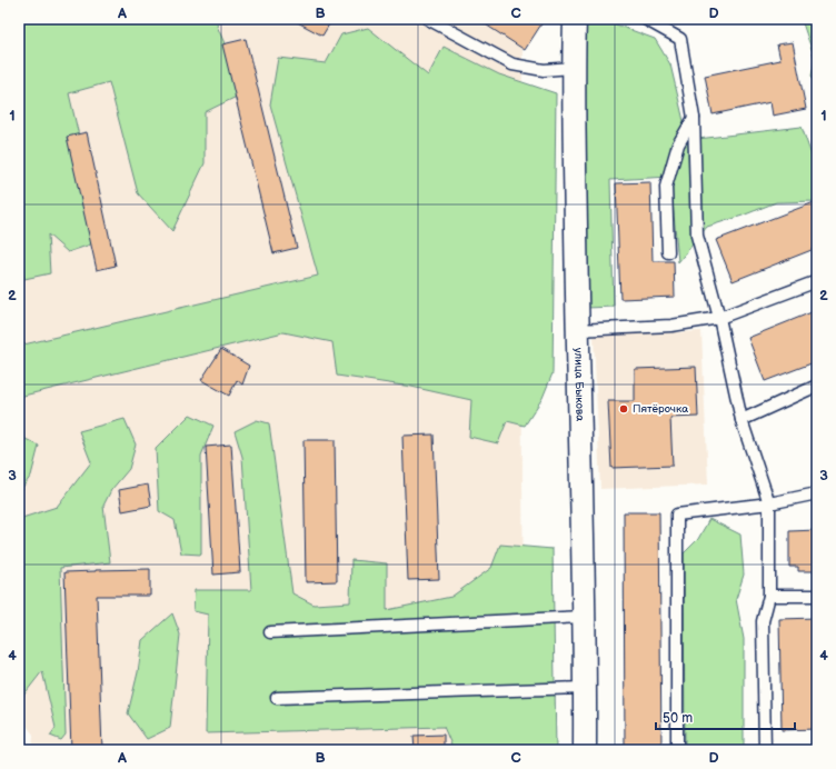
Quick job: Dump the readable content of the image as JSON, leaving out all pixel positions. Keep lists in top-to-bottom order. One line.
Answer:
{"streets":{"street":["улица Быкова"]},"places":["Пятёрочка"],"scale_bar":"50 m","grid":{"columns":["A","B","C","D"],"rows":["1","2","3","4"]}}
